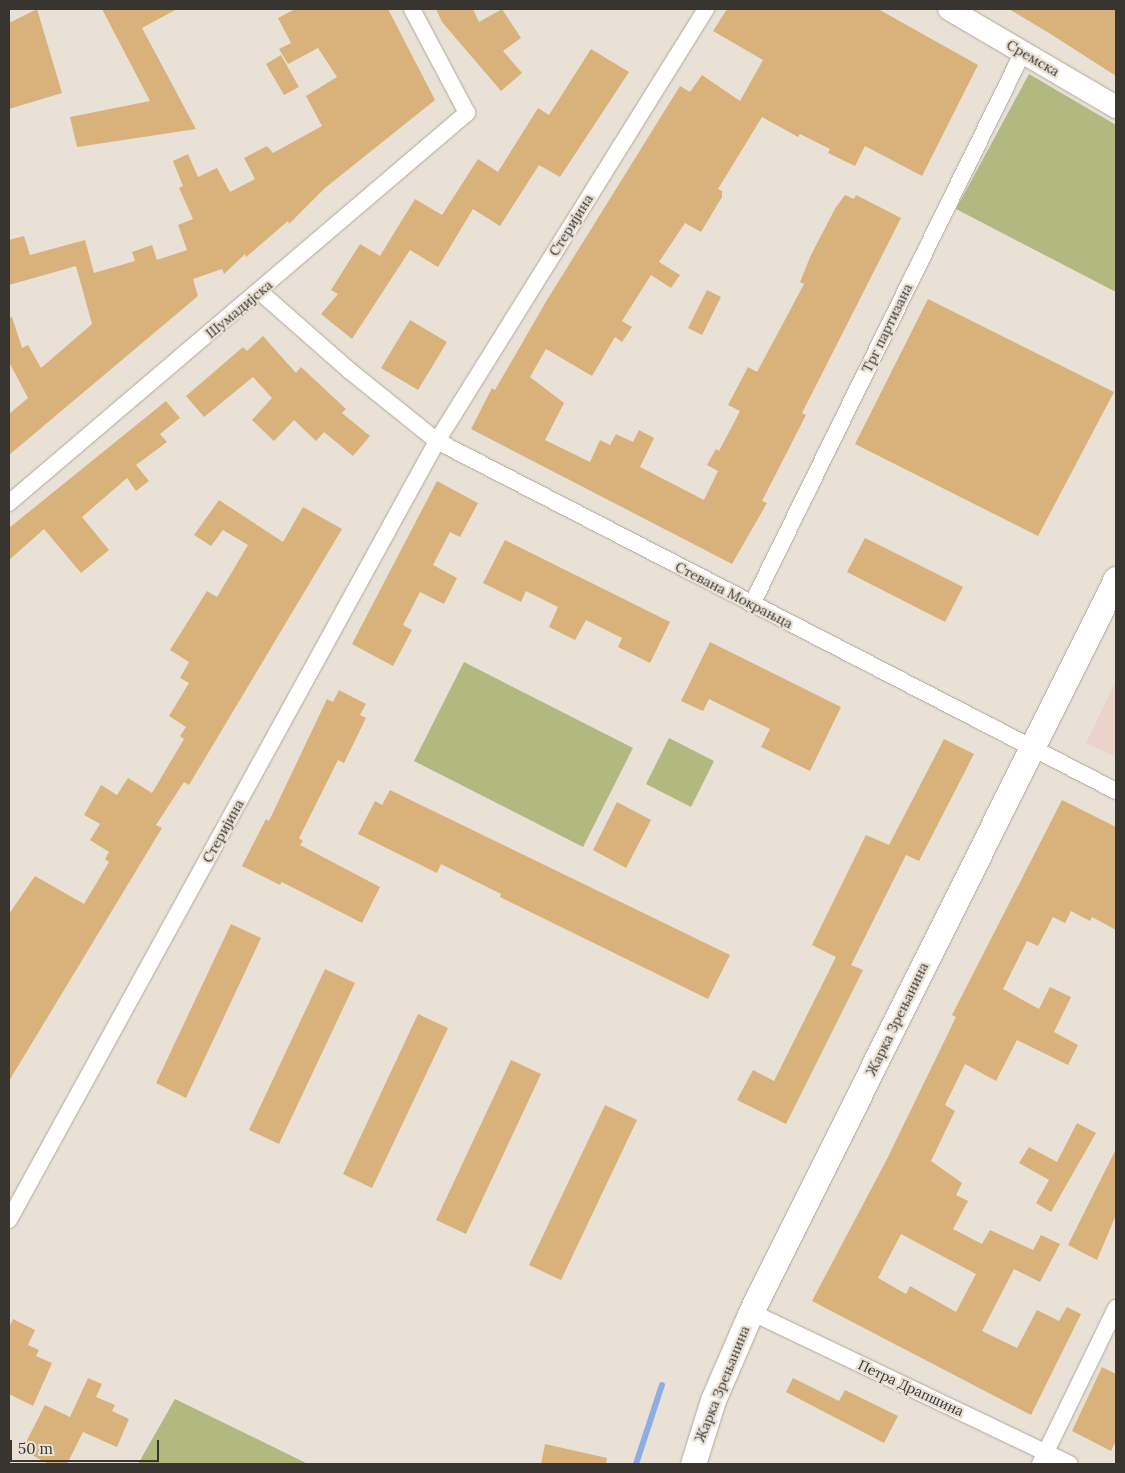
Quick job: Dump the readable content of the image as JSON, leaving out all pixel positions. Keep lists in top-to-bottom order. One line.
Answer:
{"streets":{"main road":["Жарка Зрењанина"],"street":["Сремска","Стеријина","Шумадијска","Трг партизана","Стевана Мокрањца","Петра Драпшина"]},"crossings":[["Сремска","Трг партизана"],["Стеријина","Стевана Мокрањца"],["Трг партизана","Стевана Мокрањца"],["Стевана Мокрањца","Жарка Зрењанина"],["Жарка Зрењанина","Петра Драпшина"]],"scale_bar":"50 m"}
